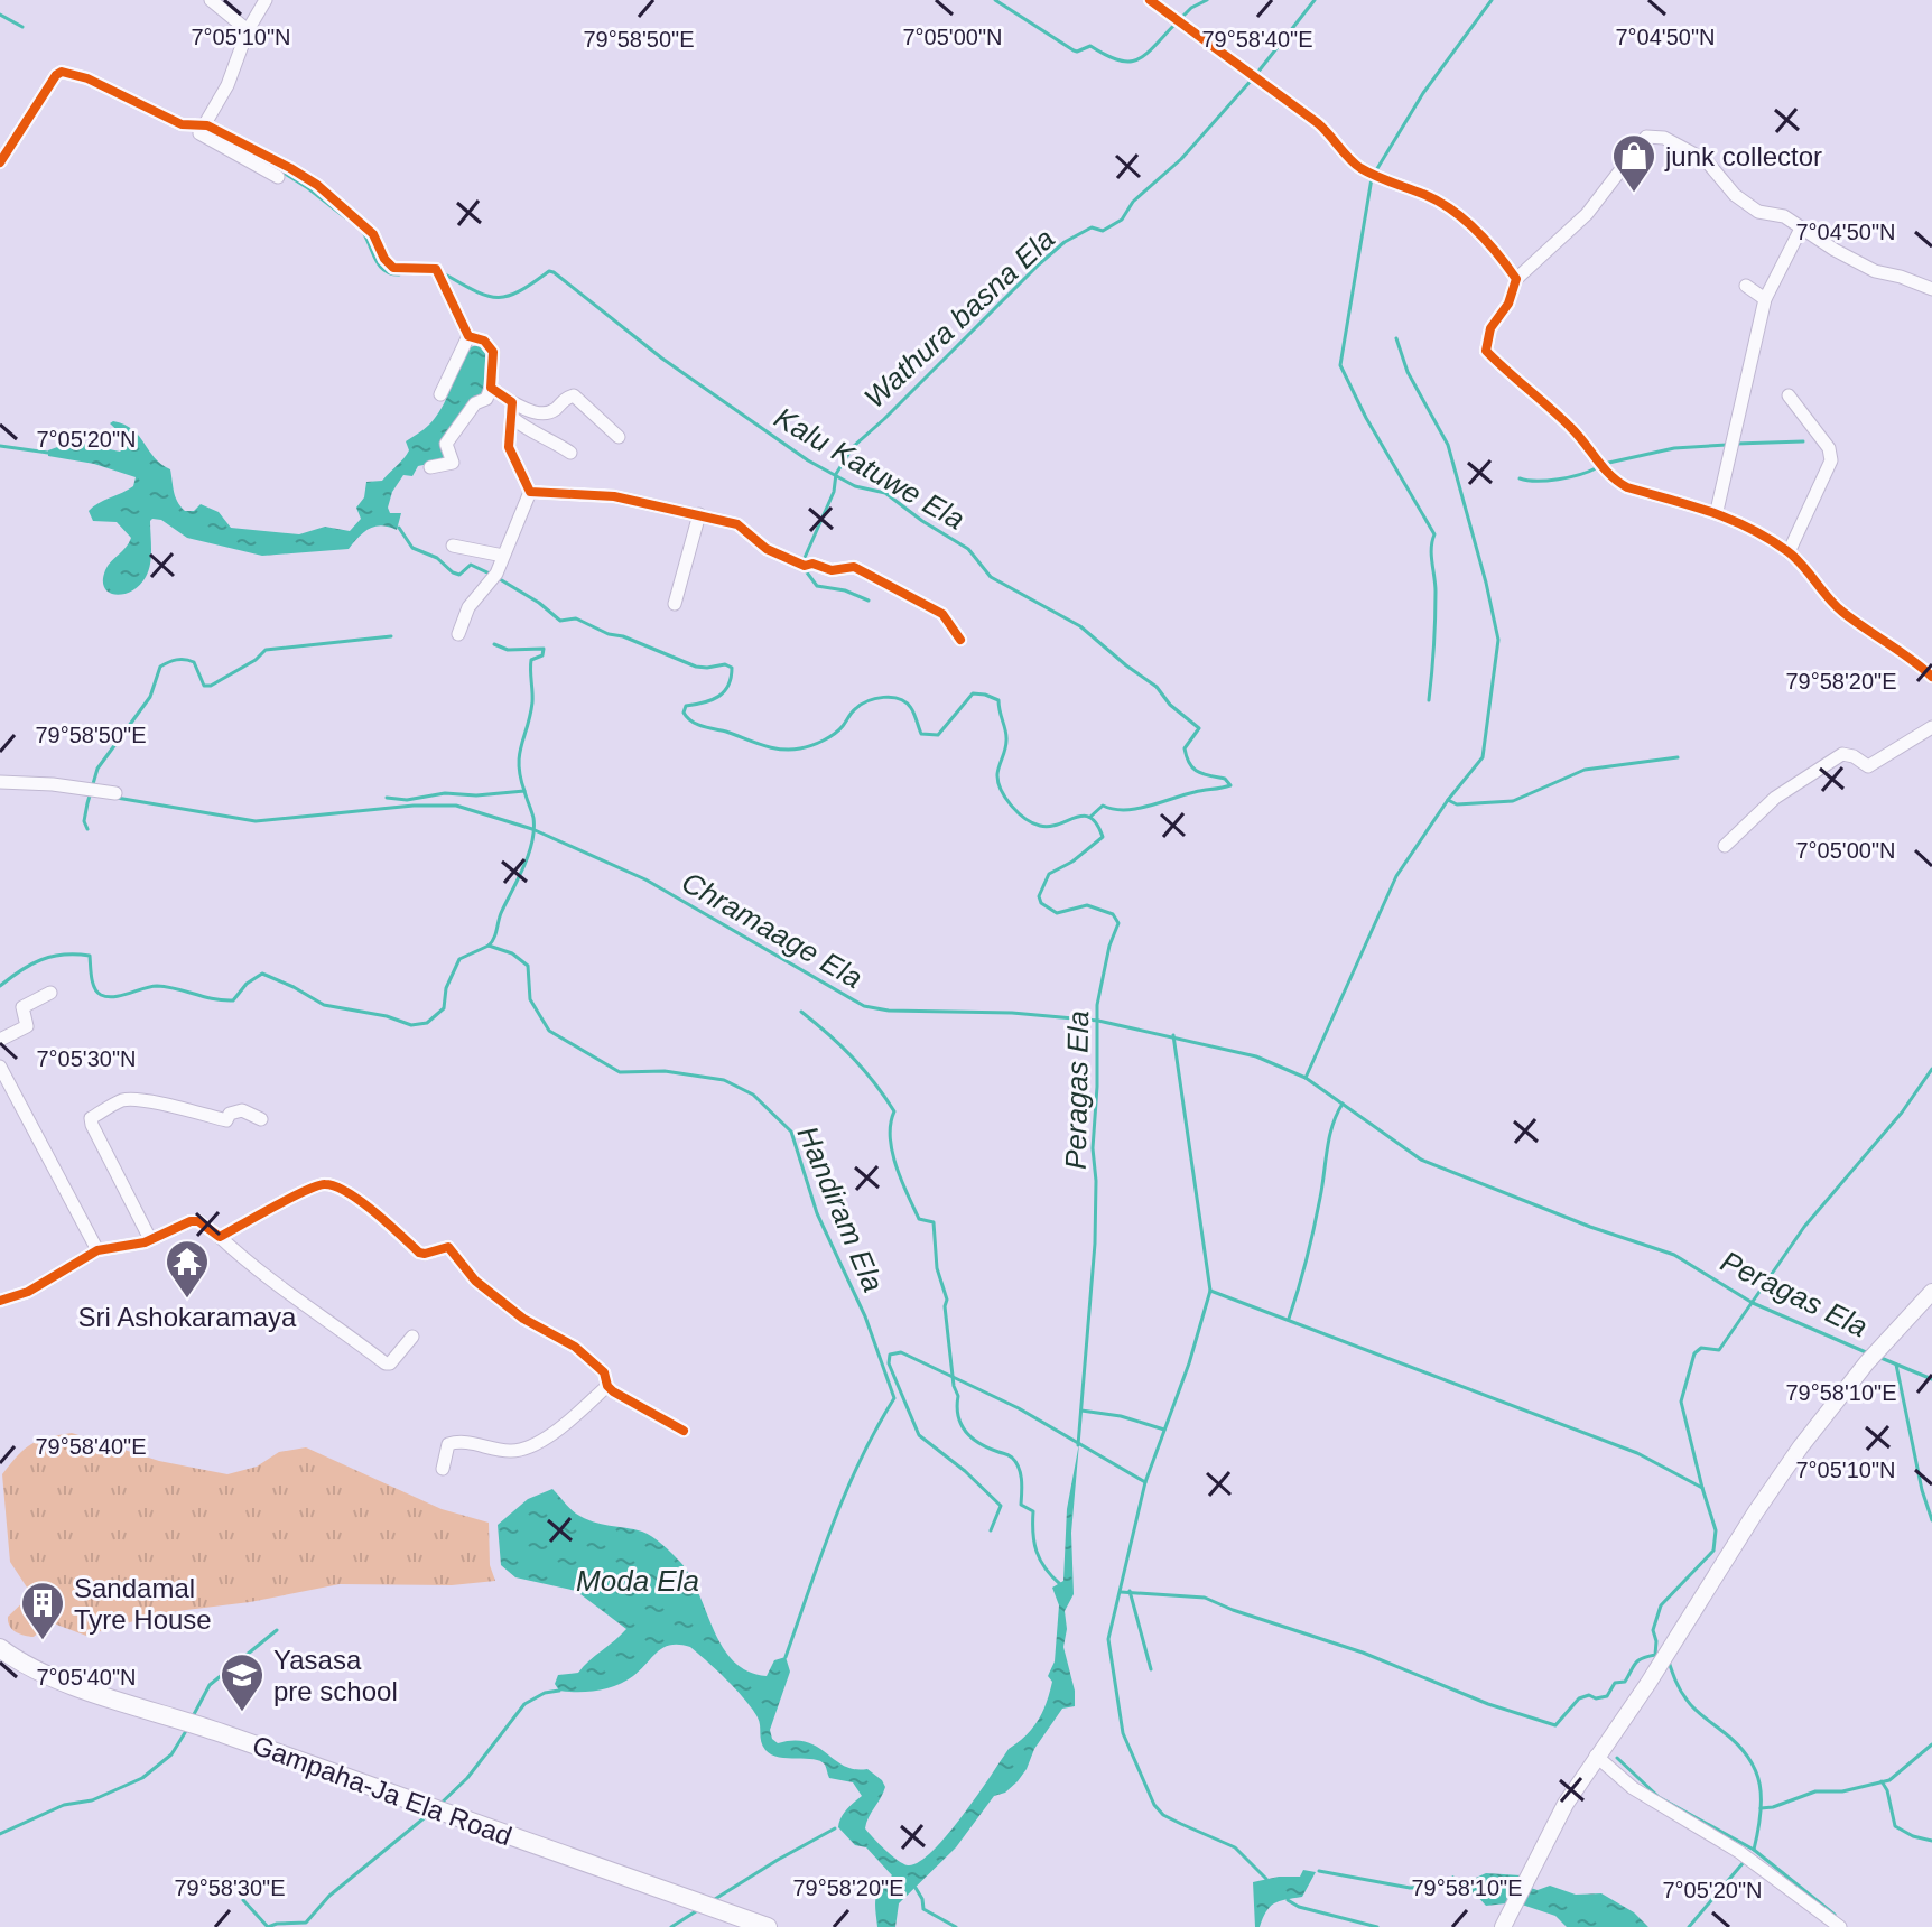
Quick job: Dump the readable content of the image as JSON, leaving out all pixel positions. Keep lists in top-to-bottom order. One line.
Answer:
{"streets":{"highway":["Gampaha-Ja Ela Road"]},"water":["Wathura basna Ela","Kalu Katuwe Ela","Chramaage Ela","Peragas Ela","Handiram Ela","Moda Ela"],"places":{"shop":["junk collector"],"temple":["Sri Ashokaramaya"],"building":["Sandamal Tyre House"],"school or university":["Yasasa pre school"]},"coordinates":["7°05'10\"N","7°05'00\"N","7°04'50\"N","79°58'50\"E","79°58'40\"E","7°05'20\"N","79°58'20\"E","7°05'30\"N","79°58'10\"E","7°05'40\"N","79°58'30\"E"]}
